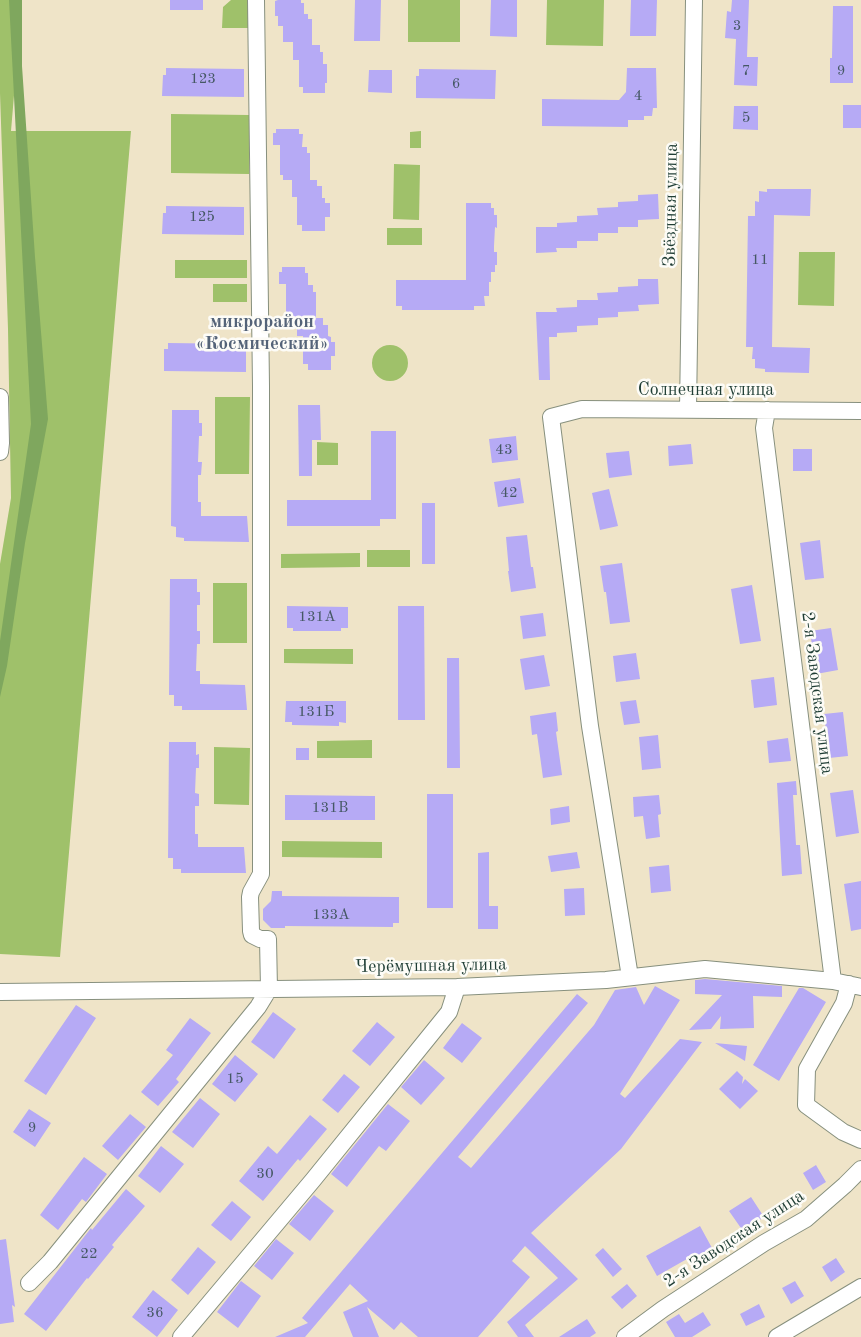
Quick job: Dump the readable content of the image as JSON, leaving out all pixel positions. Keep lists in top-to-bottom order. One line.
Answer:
{"streets":{"street":["Звёздная улица","Солнечная улица","2-я Заводская улица","Черёмушная улица"]},"crossings":[["Звёздная улица","Солнечная улица"],["Солнечная улица","2-я Заводская улица"],["Солнечная улица","Черёмушная улица"],["2-я Заводская улица","Черёмушная улица"]],"districts":["микрорайон «Космический»"],"house_numbers":["3","7","9","123","6","4","5","125","11","43","42","131А","131Б","131В","133А","15","9","30","22","36"]}
